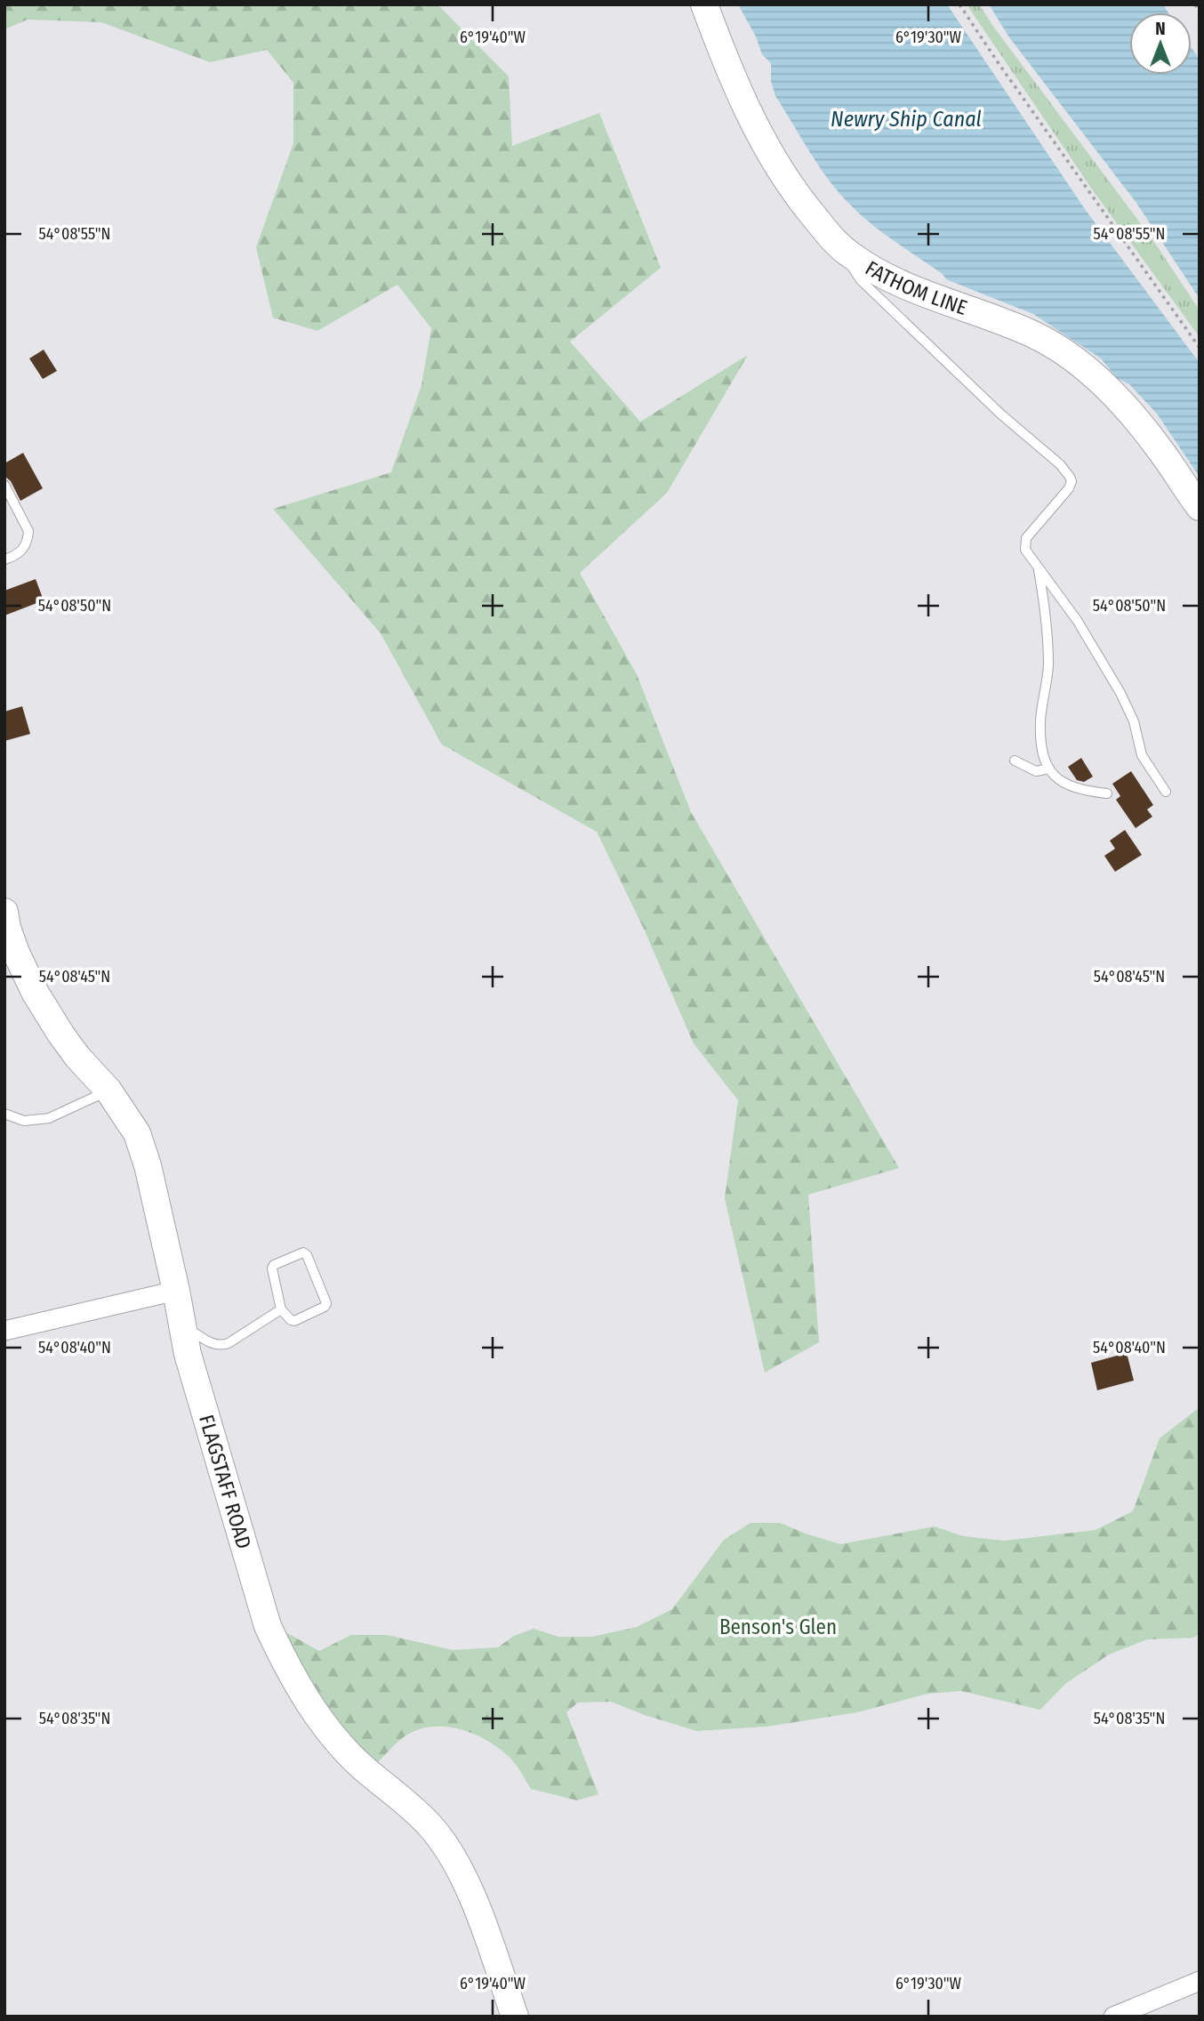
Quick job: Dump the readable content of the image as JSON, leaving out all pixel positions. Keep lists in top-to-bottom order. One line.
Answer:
{"streets":{"street":["FATHOM LINE","FLAGSTAFF ROAD"]},"water":["Newry Ship Canal"],"parks":["Benson's Glen"],"north":"top","coordinates":["6°19'40\"W","6°19'30\"W","54°08'55\"N","54°08'50\"N","54°08'45\"N","54°08'40\"N","54°08'35\"N"]}
